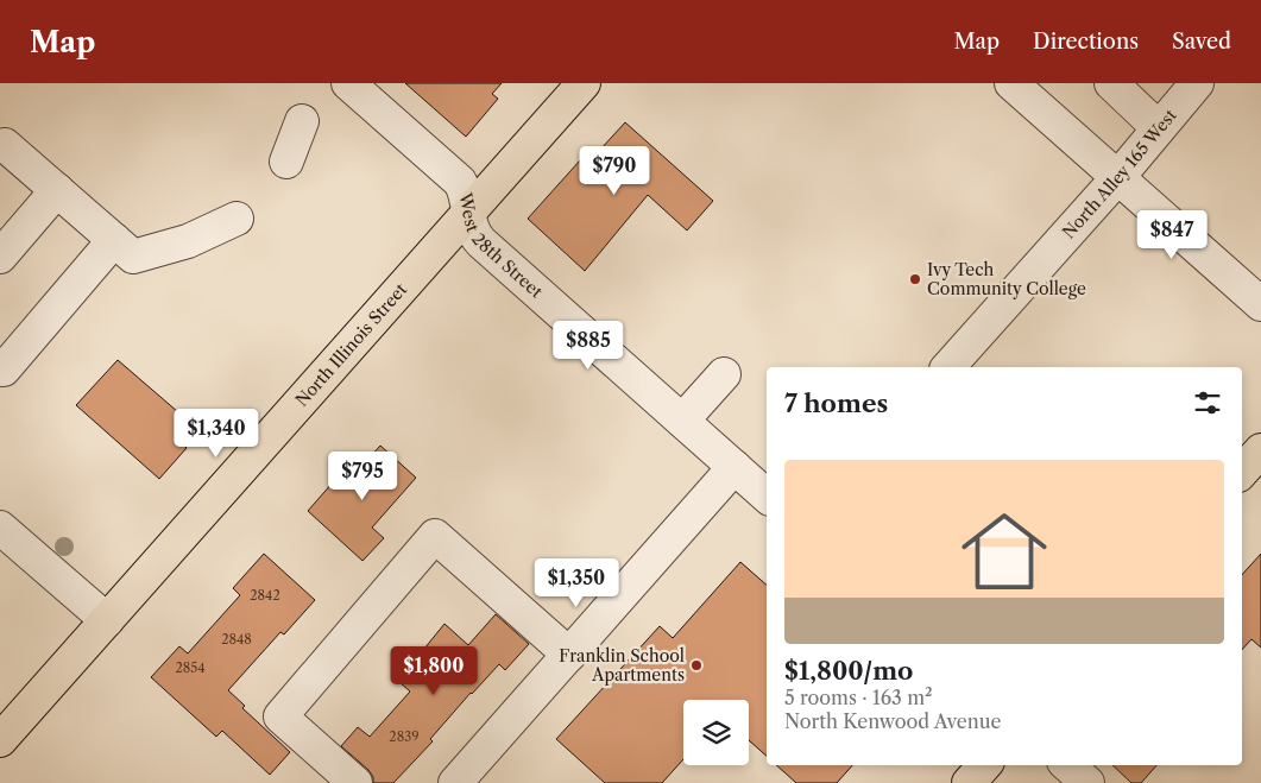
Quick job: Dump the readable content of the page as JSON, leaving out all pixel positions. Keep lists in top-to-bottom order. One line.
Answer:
{"streets":{"main road":["North Illinois Street"],"street":["North Alley 165 West","West 28th Street"]},"crossings":[["West 28th Street","North Illinois Street"]],"places":["Ivy Tech Community College","Franklin School Apartments"],"house_numbers":["2842","2848","2854","2839"],"page":{"header":"Map","nav":["Map","Directions","Saved"],"price":["$790","$847","$885","$1,340","$795","$1,350","$1,800"],"heading":"7 homes","list":[{"name":"$1,800/mo","note":"5 rooms · 163 m² · North Kenwood Avenue"}]}}
